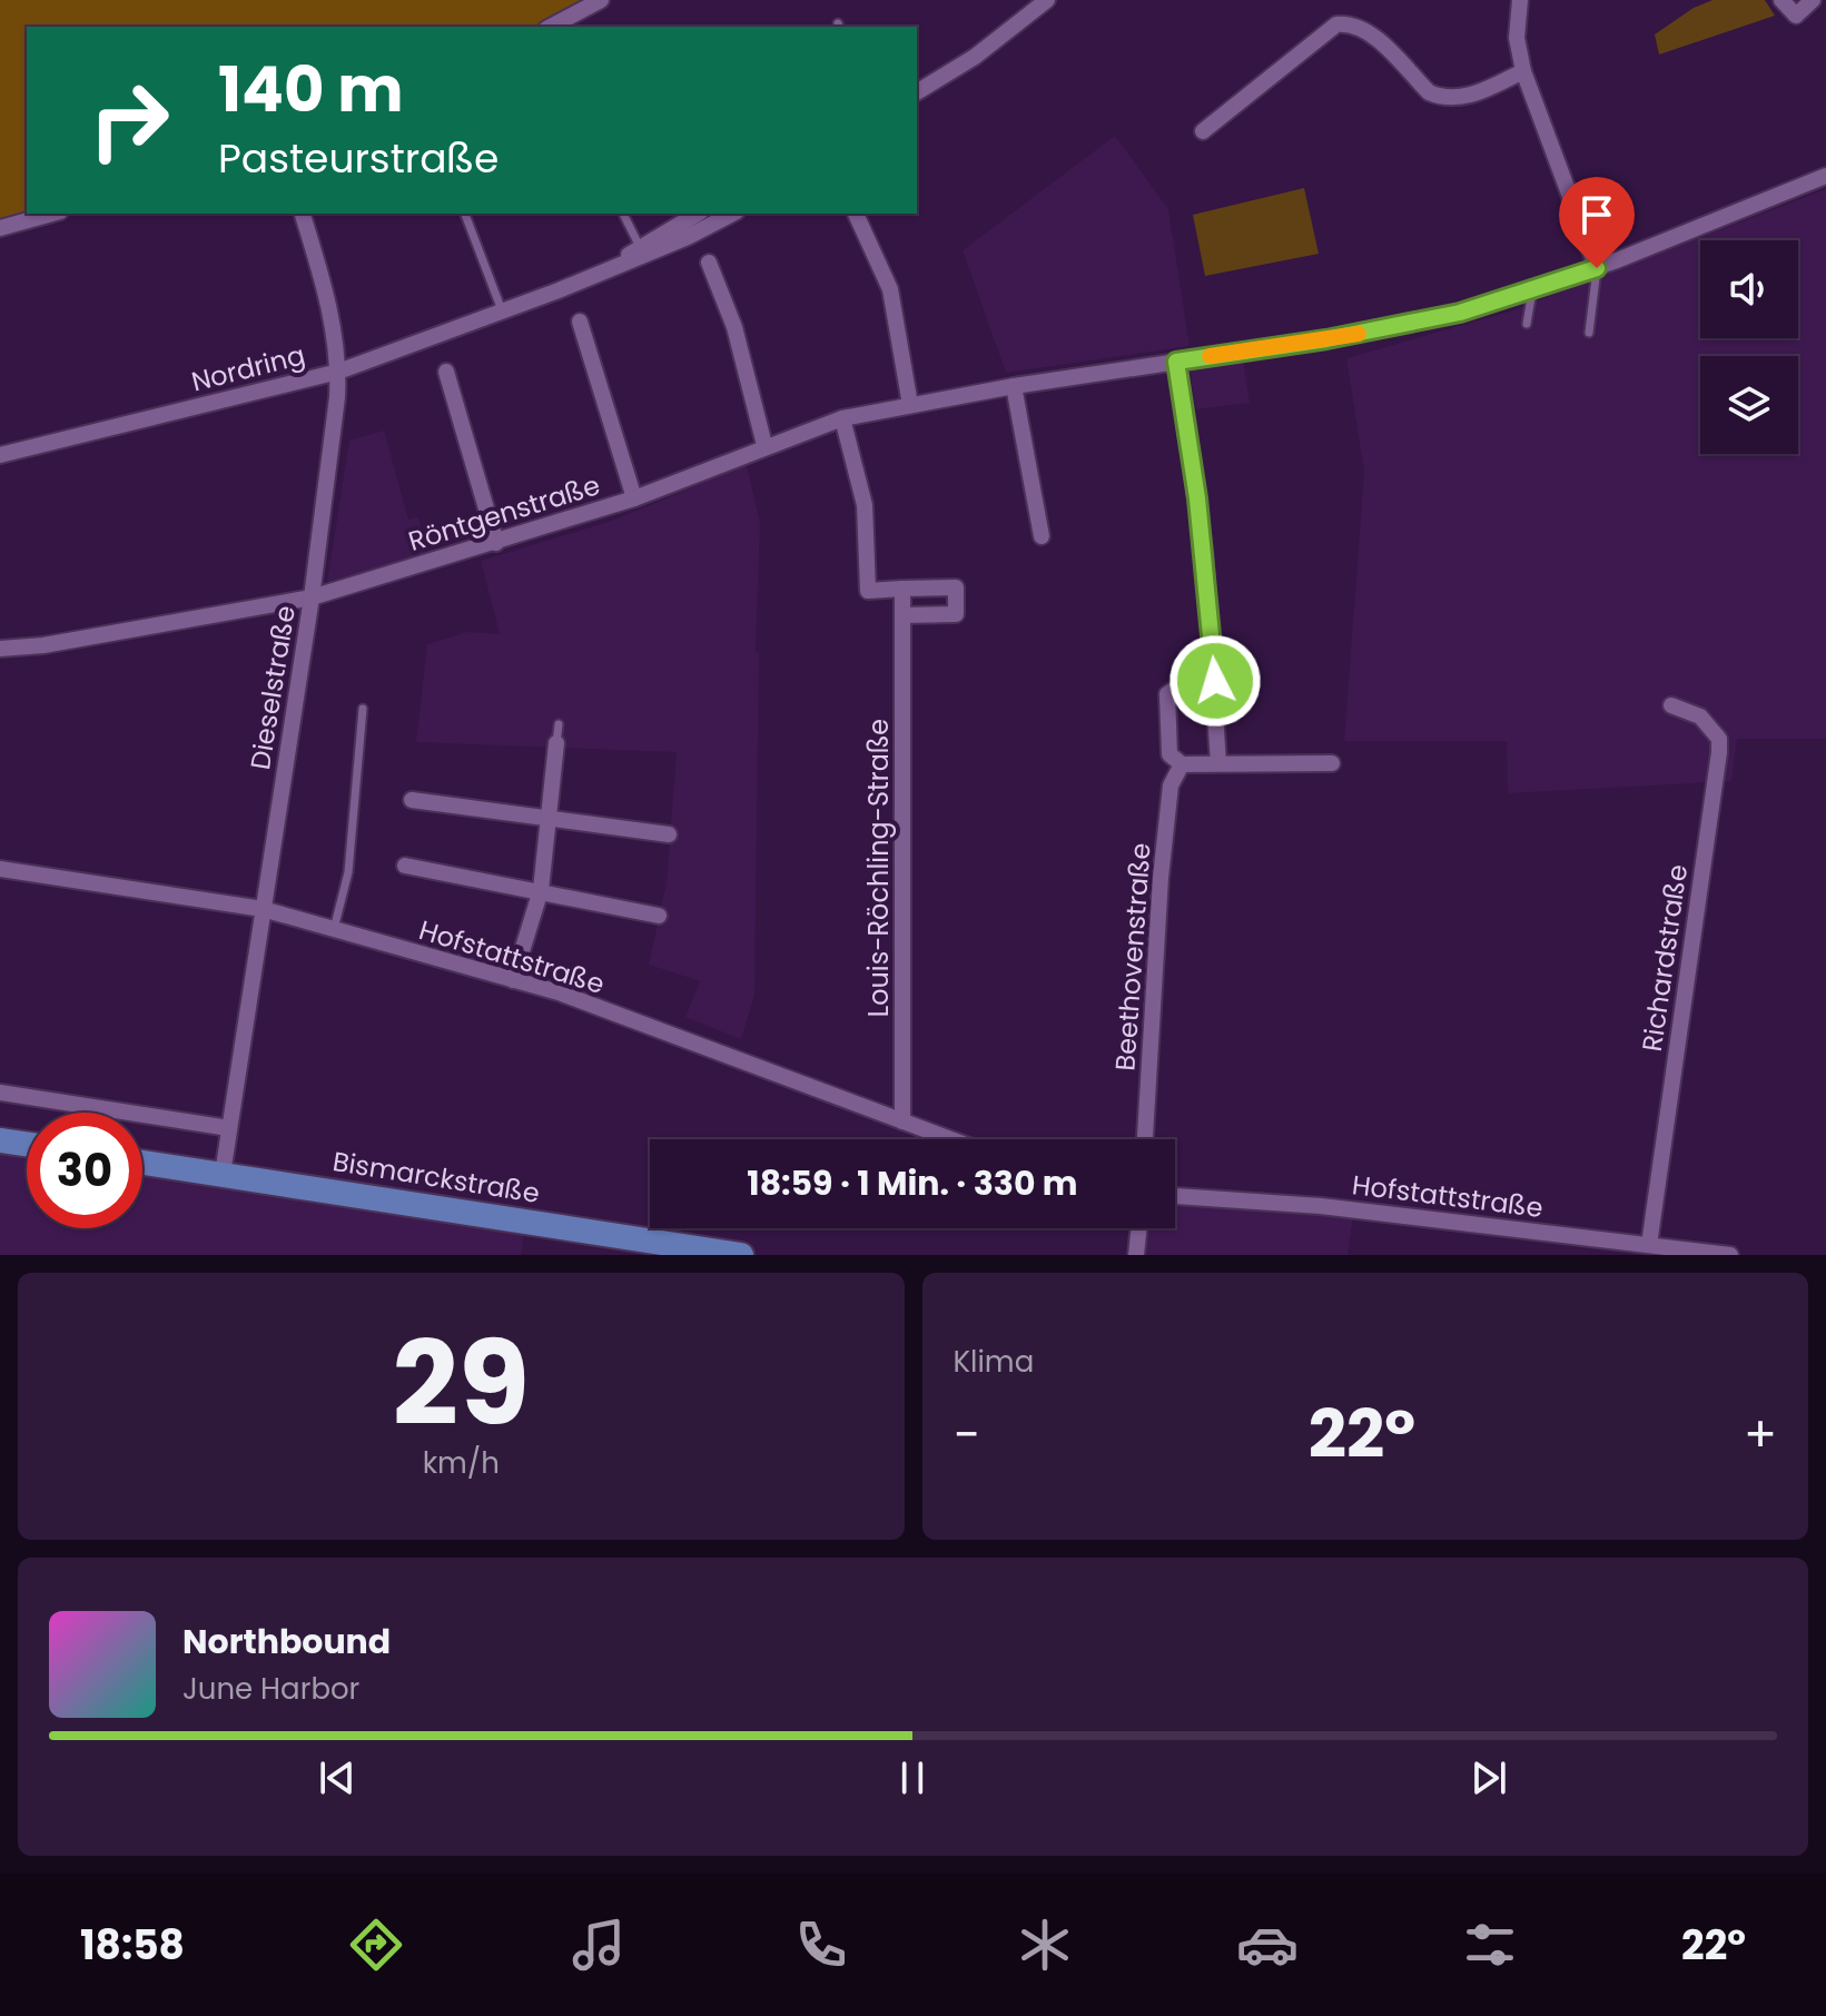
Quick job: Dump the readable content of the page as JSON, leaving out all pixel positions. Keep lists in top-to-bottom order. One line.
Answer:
{"streets":{"main road":["Bismarckstraße"],"street":["Nordring","Röntgenstraße","Dieselstraße","Louis-Röchling-Straße","Hofstattstraße","Beethovenstraße","Richardstraße"]},"crossings":[["Nordring","Dieselstraße"],["Röntgenstraße","Dieselstraße"],["Dieselstraße","Hofstattstraße"],["Dieselstraße","Bismarckstraße"],["Louis-Röchling-Straße","Hofstattstraße"],["Hofstattstraße","Richardstraße"]],"page":{"turn":["140 m","Pasteurstraße"],"limit":"30","trip":"18:59 · 1 Min. · 330 m","tile":[["29","km/h"],"Klima"],"heat":["−","22°","+"],"song":["Northbound","June Harbor"],"tabs":["18:58","22°"]}}
